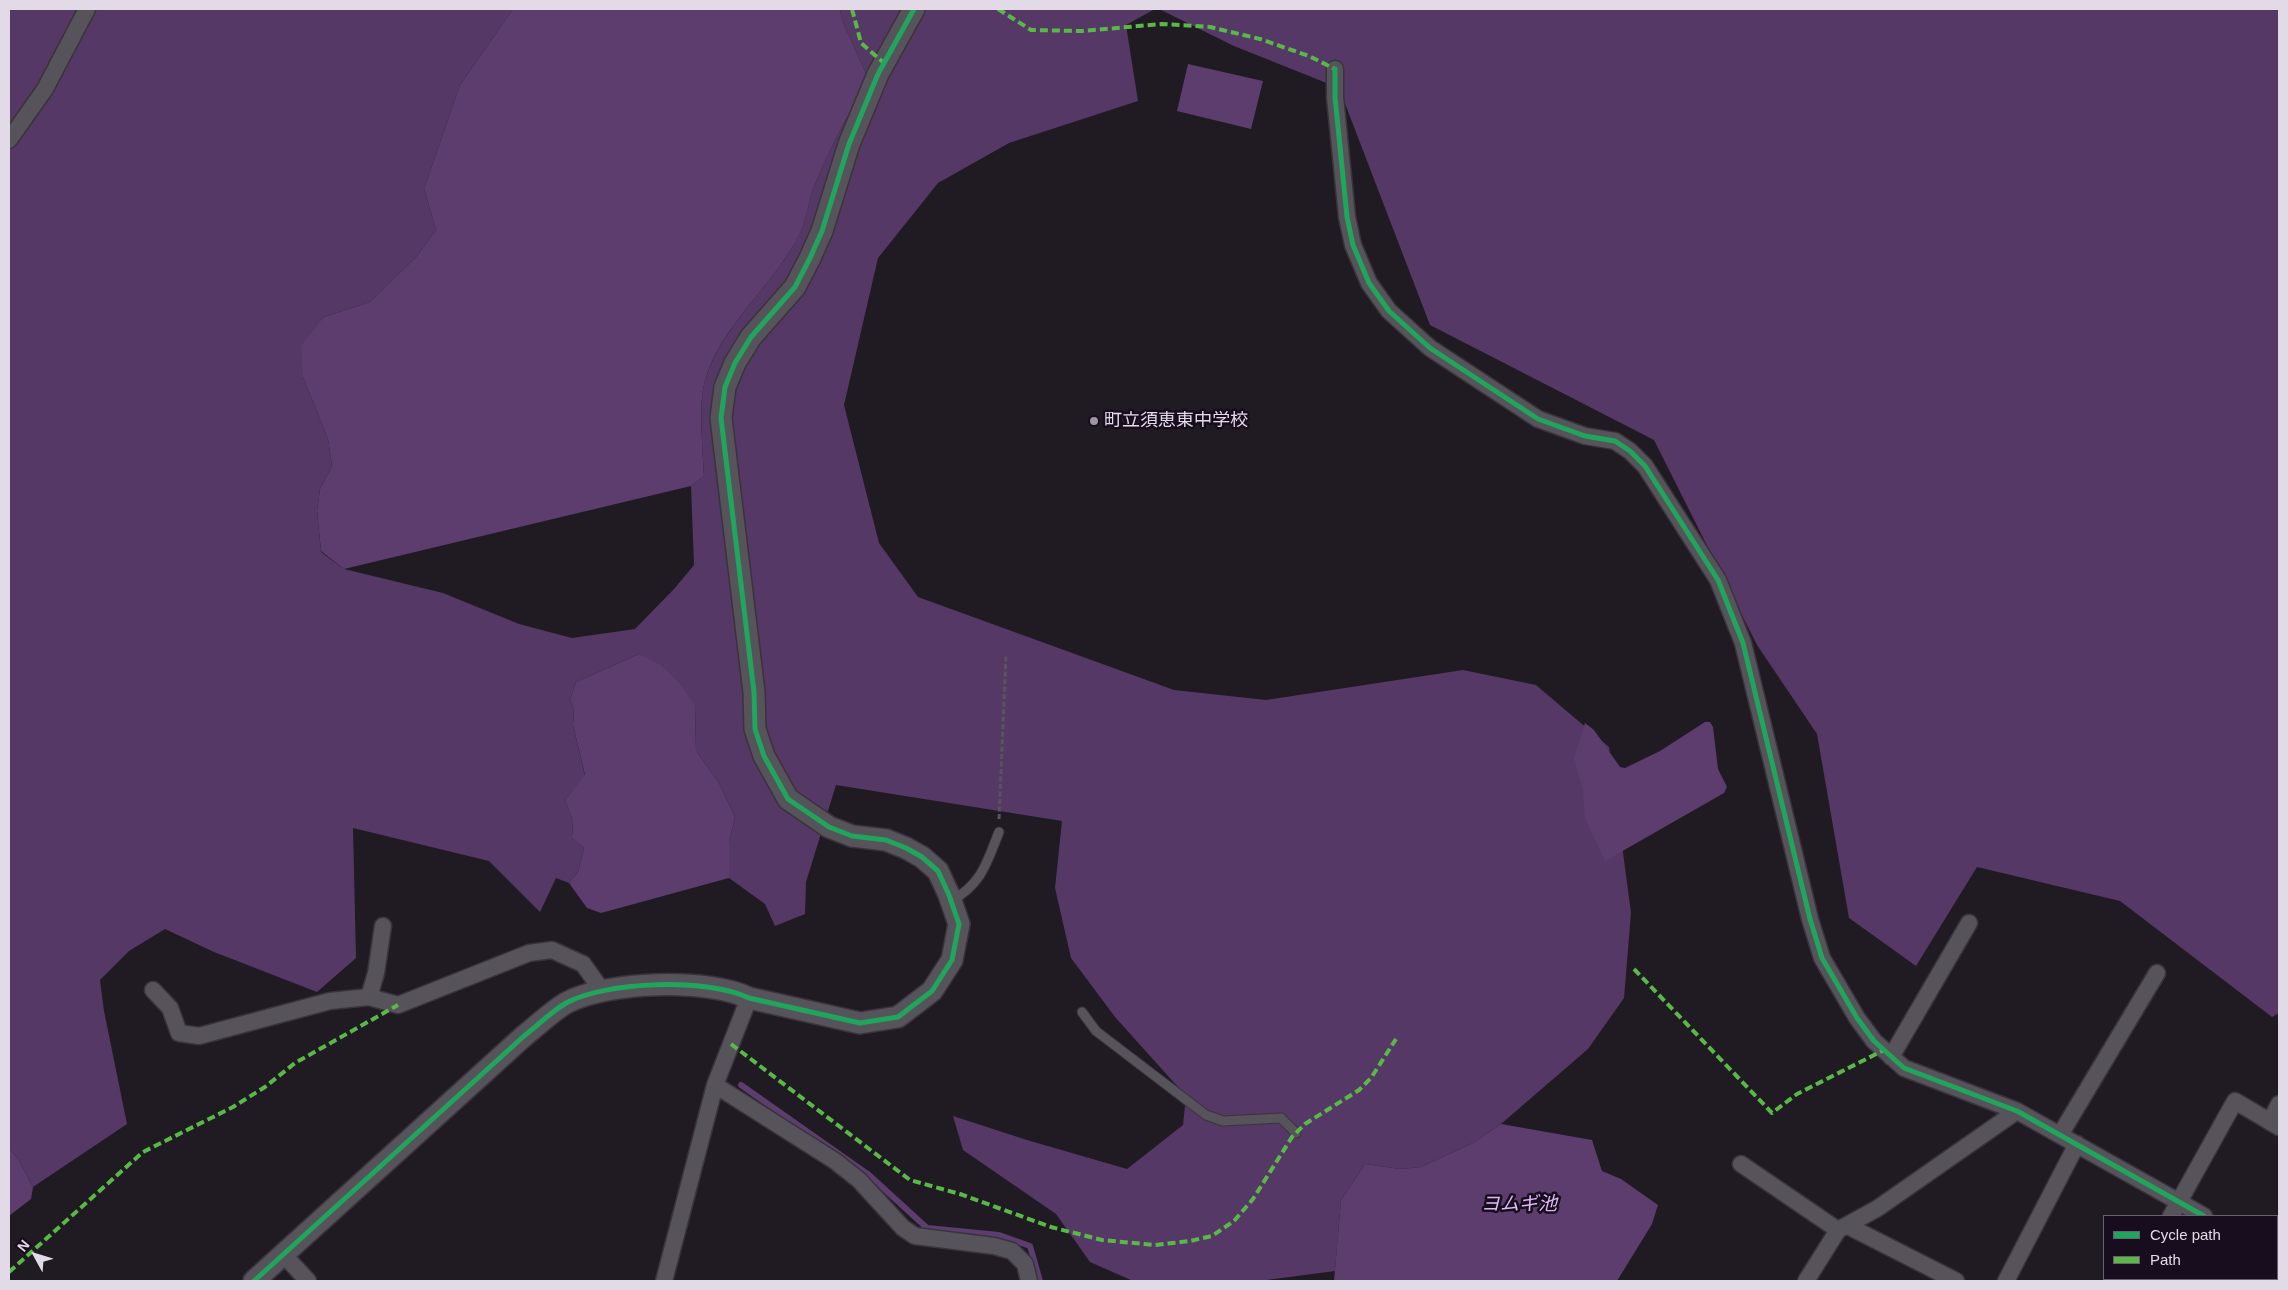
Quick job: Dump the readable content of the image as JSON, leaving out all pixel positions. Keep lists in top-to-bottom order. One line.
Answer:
{"water":["ヨムギ池"],"places":["町立須恵東中学校"],"legend":["Cycle path","Path"],"north":"top left"}
